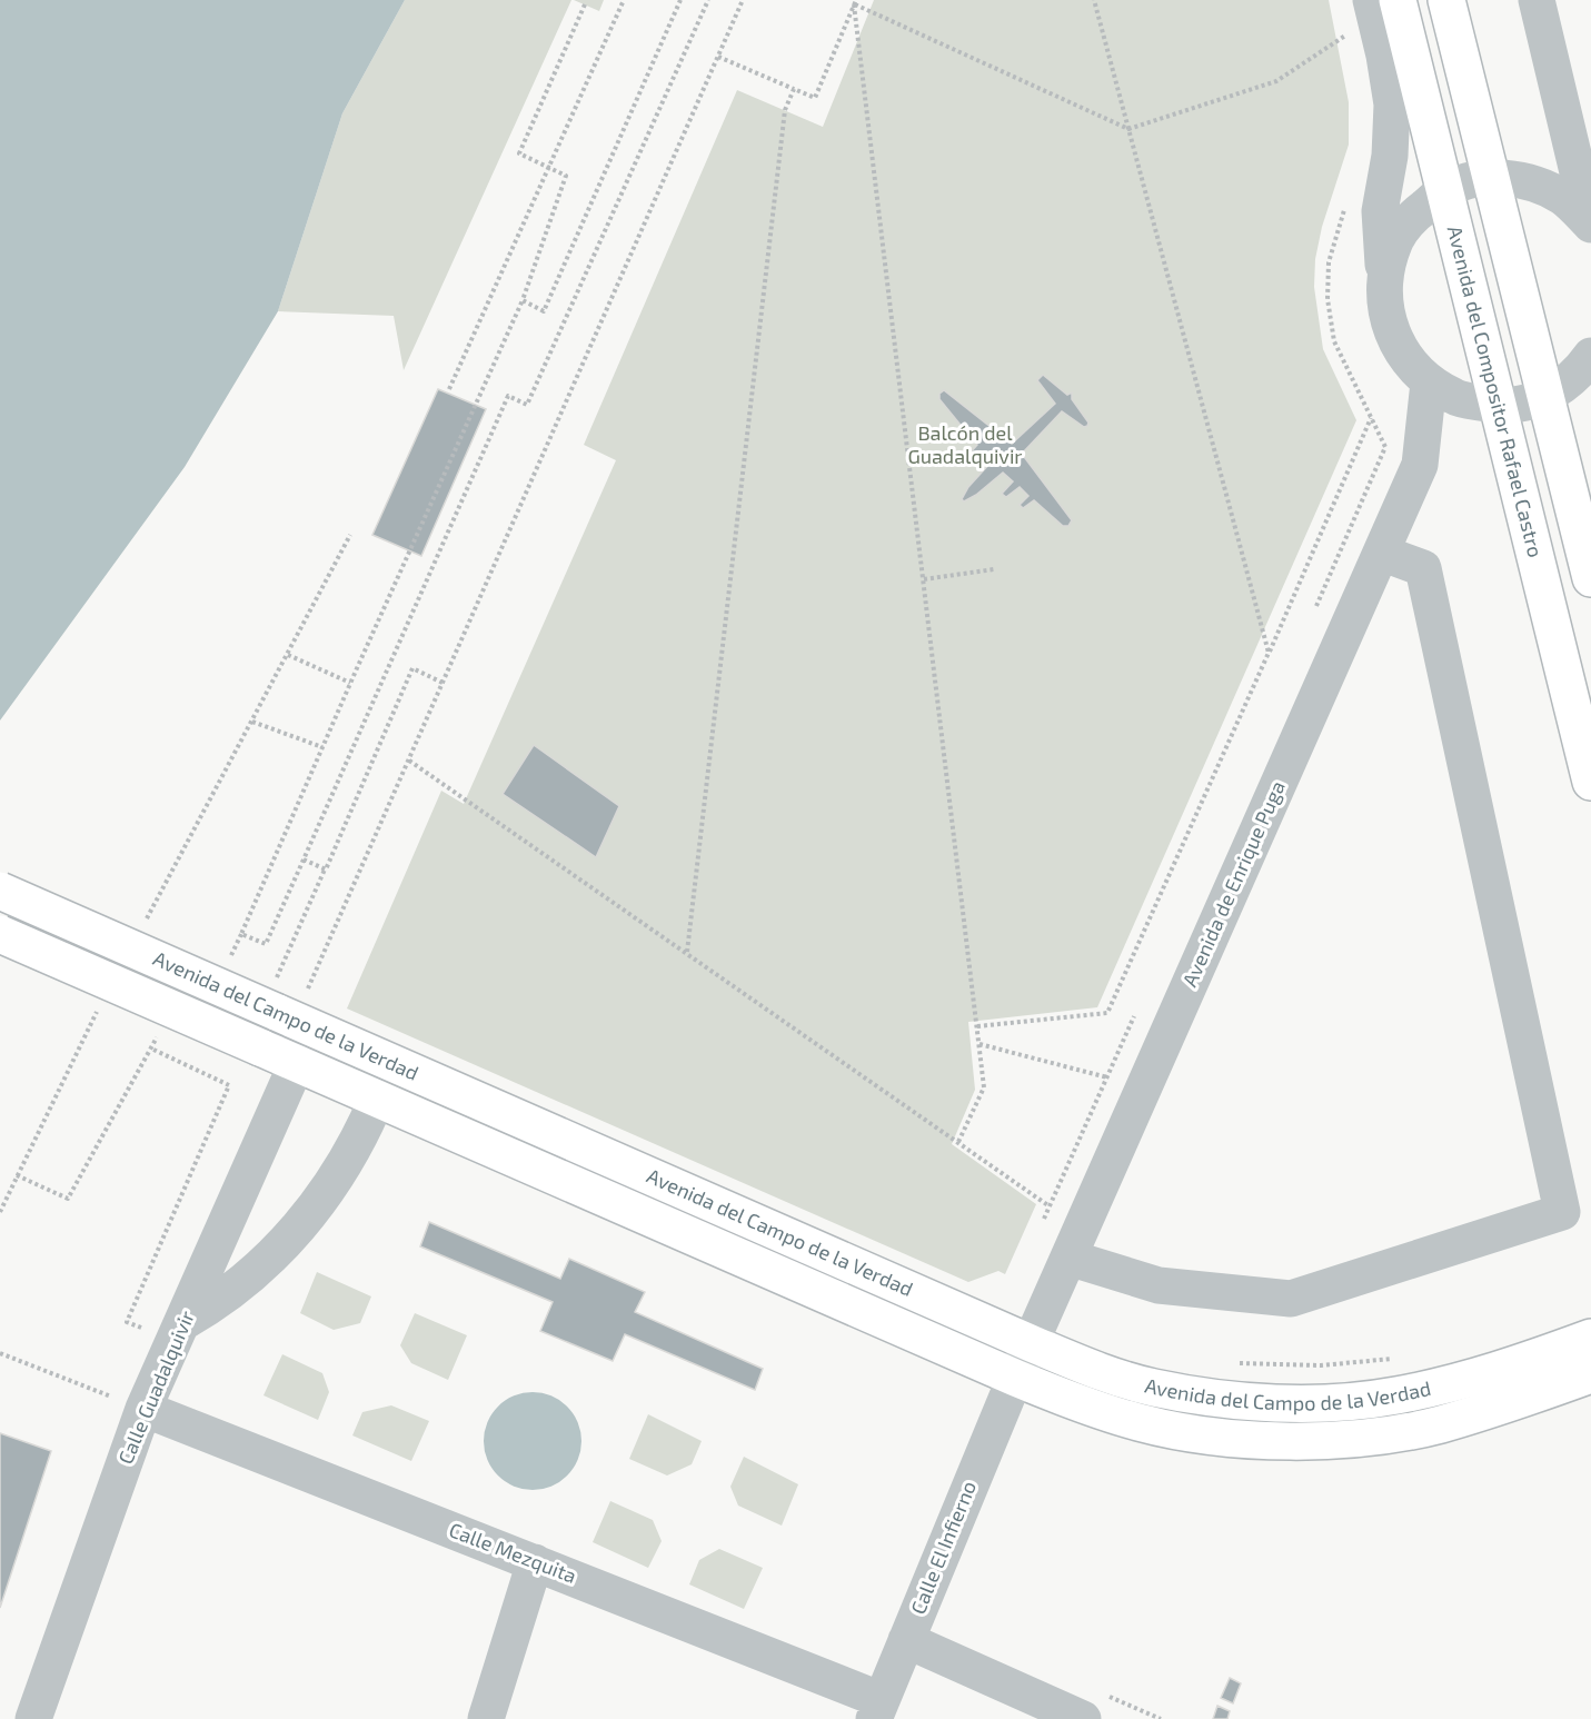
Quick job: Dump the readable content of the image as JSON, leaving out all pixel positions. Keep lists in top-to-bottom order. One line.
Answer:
{"streets":{"main road":["Avenida del Compositor Rafael Castro","Avenida del Campo de la Verdad"],"street":["Avenida de Enrique Puga","Calle Guadalquivir","Calle El Infierno","Calle Mezquita"]},"crossings":[["Avenida de Enrique Puga","Avenida del Campo de la Verdad"],["Avenida de Enrique Puga","Calle El Infierno"],["Avenida del Campo de la Verdad","Calle Guadalquivir"],["Avenida del Campo de la Verdad","Calle El Infierno"],["Calle Guadalquivir","Calle Mezquita"],["Calle El Infierno","Calle Mezquita"]],"parks":["Balcón del Guadalquivir"]}
